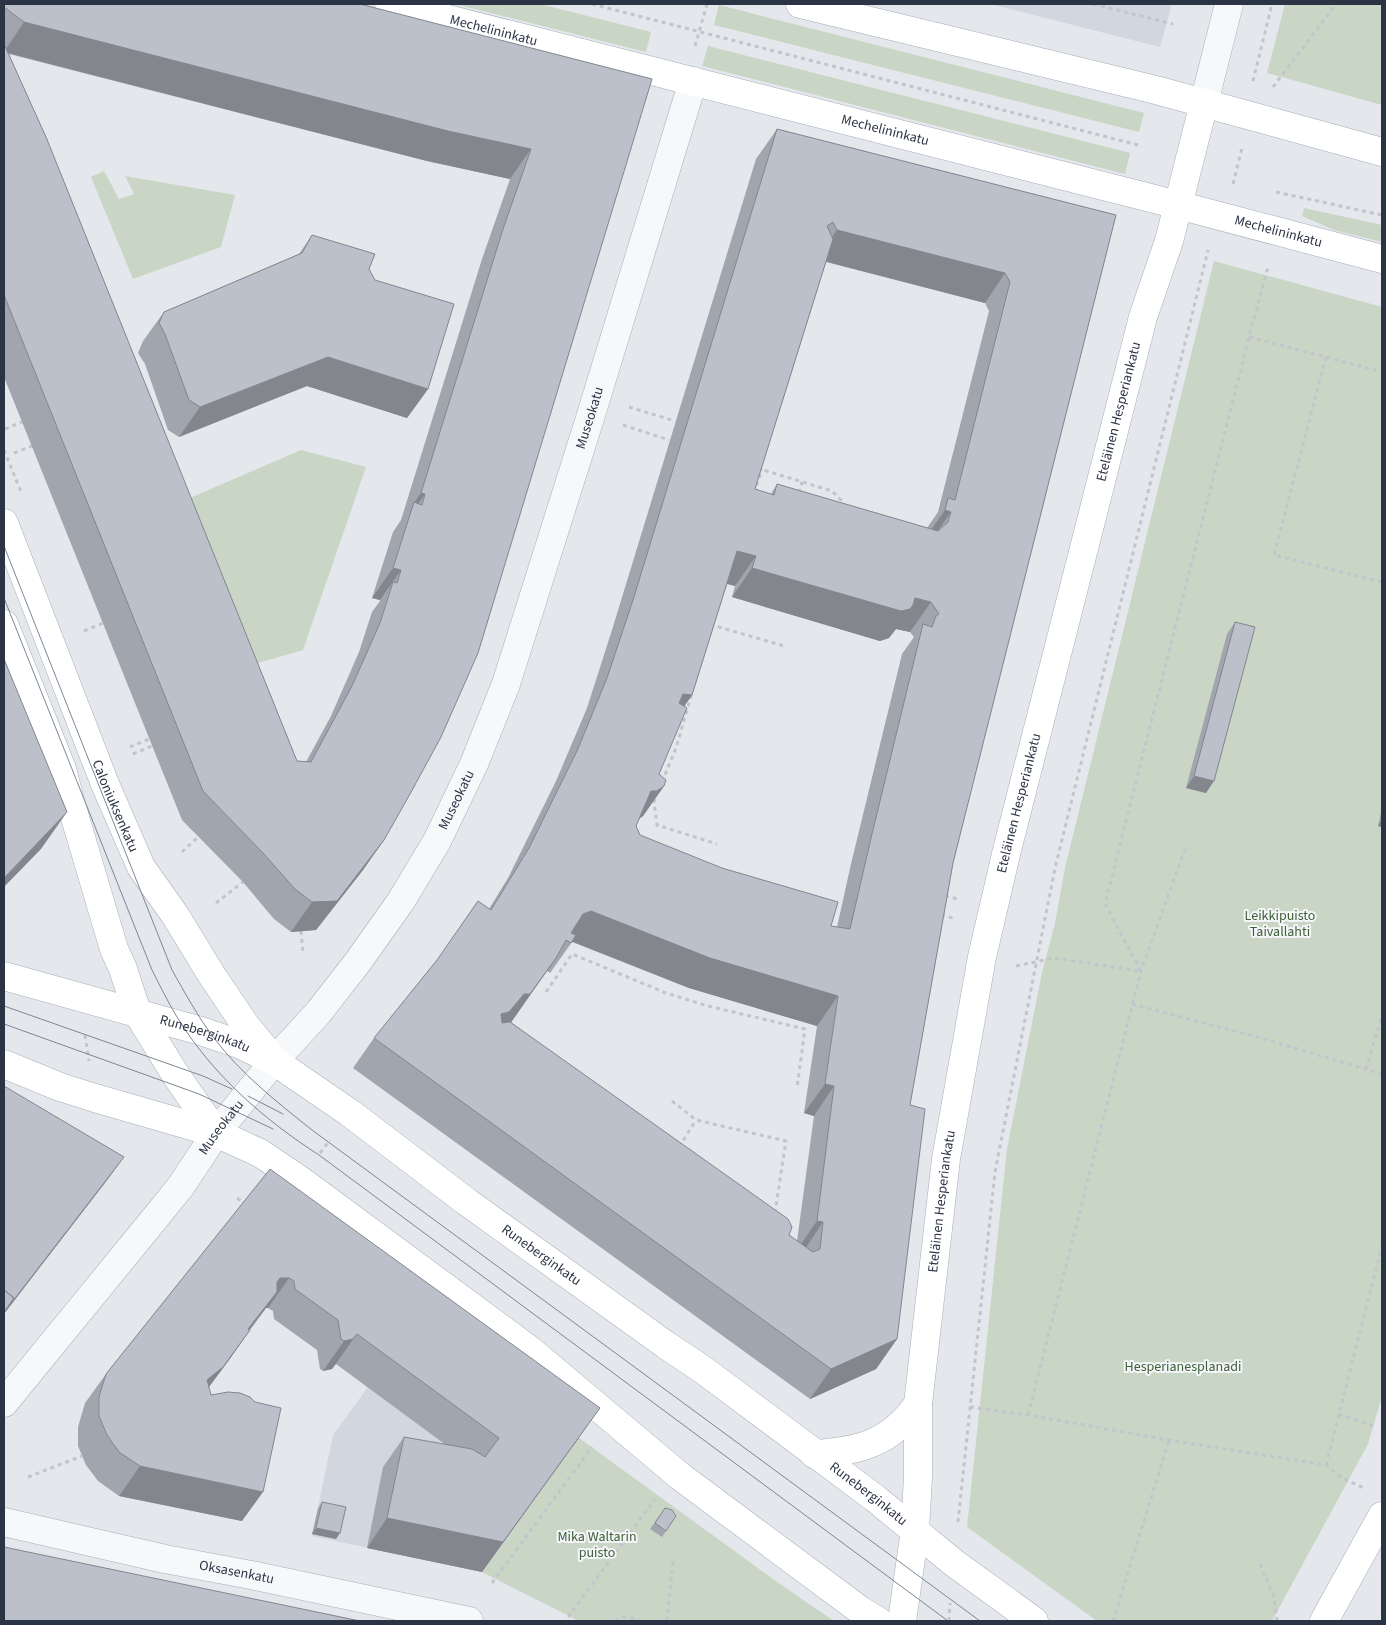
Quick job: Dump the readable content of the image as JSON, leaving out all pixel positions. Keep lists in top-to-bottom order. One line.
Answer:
{"streets":{"main road":["Mechelininkatu","Eteläinen Hesperiankatu","Caloniuksenkatu","Runeberginkatu"],"street":["Museokatu","Oksasenkatu"]},"crossings":[["Mechelininkatu","Eteläinen Hesperiankatu"],["Mechelininkatu","Museokatu"],["Eteläinen Hesperiankatu","Runeberginkatu"],["Museokatu","Caloniuksenkatu"],["Museokatu","Runeberginkatu"],["Caloniuksenkatu","Runeberginkatu"]],"parks":["Leikkipuisto Taivallahti","Hesperianesplanadi","Mika Waltarin puisto"]}
